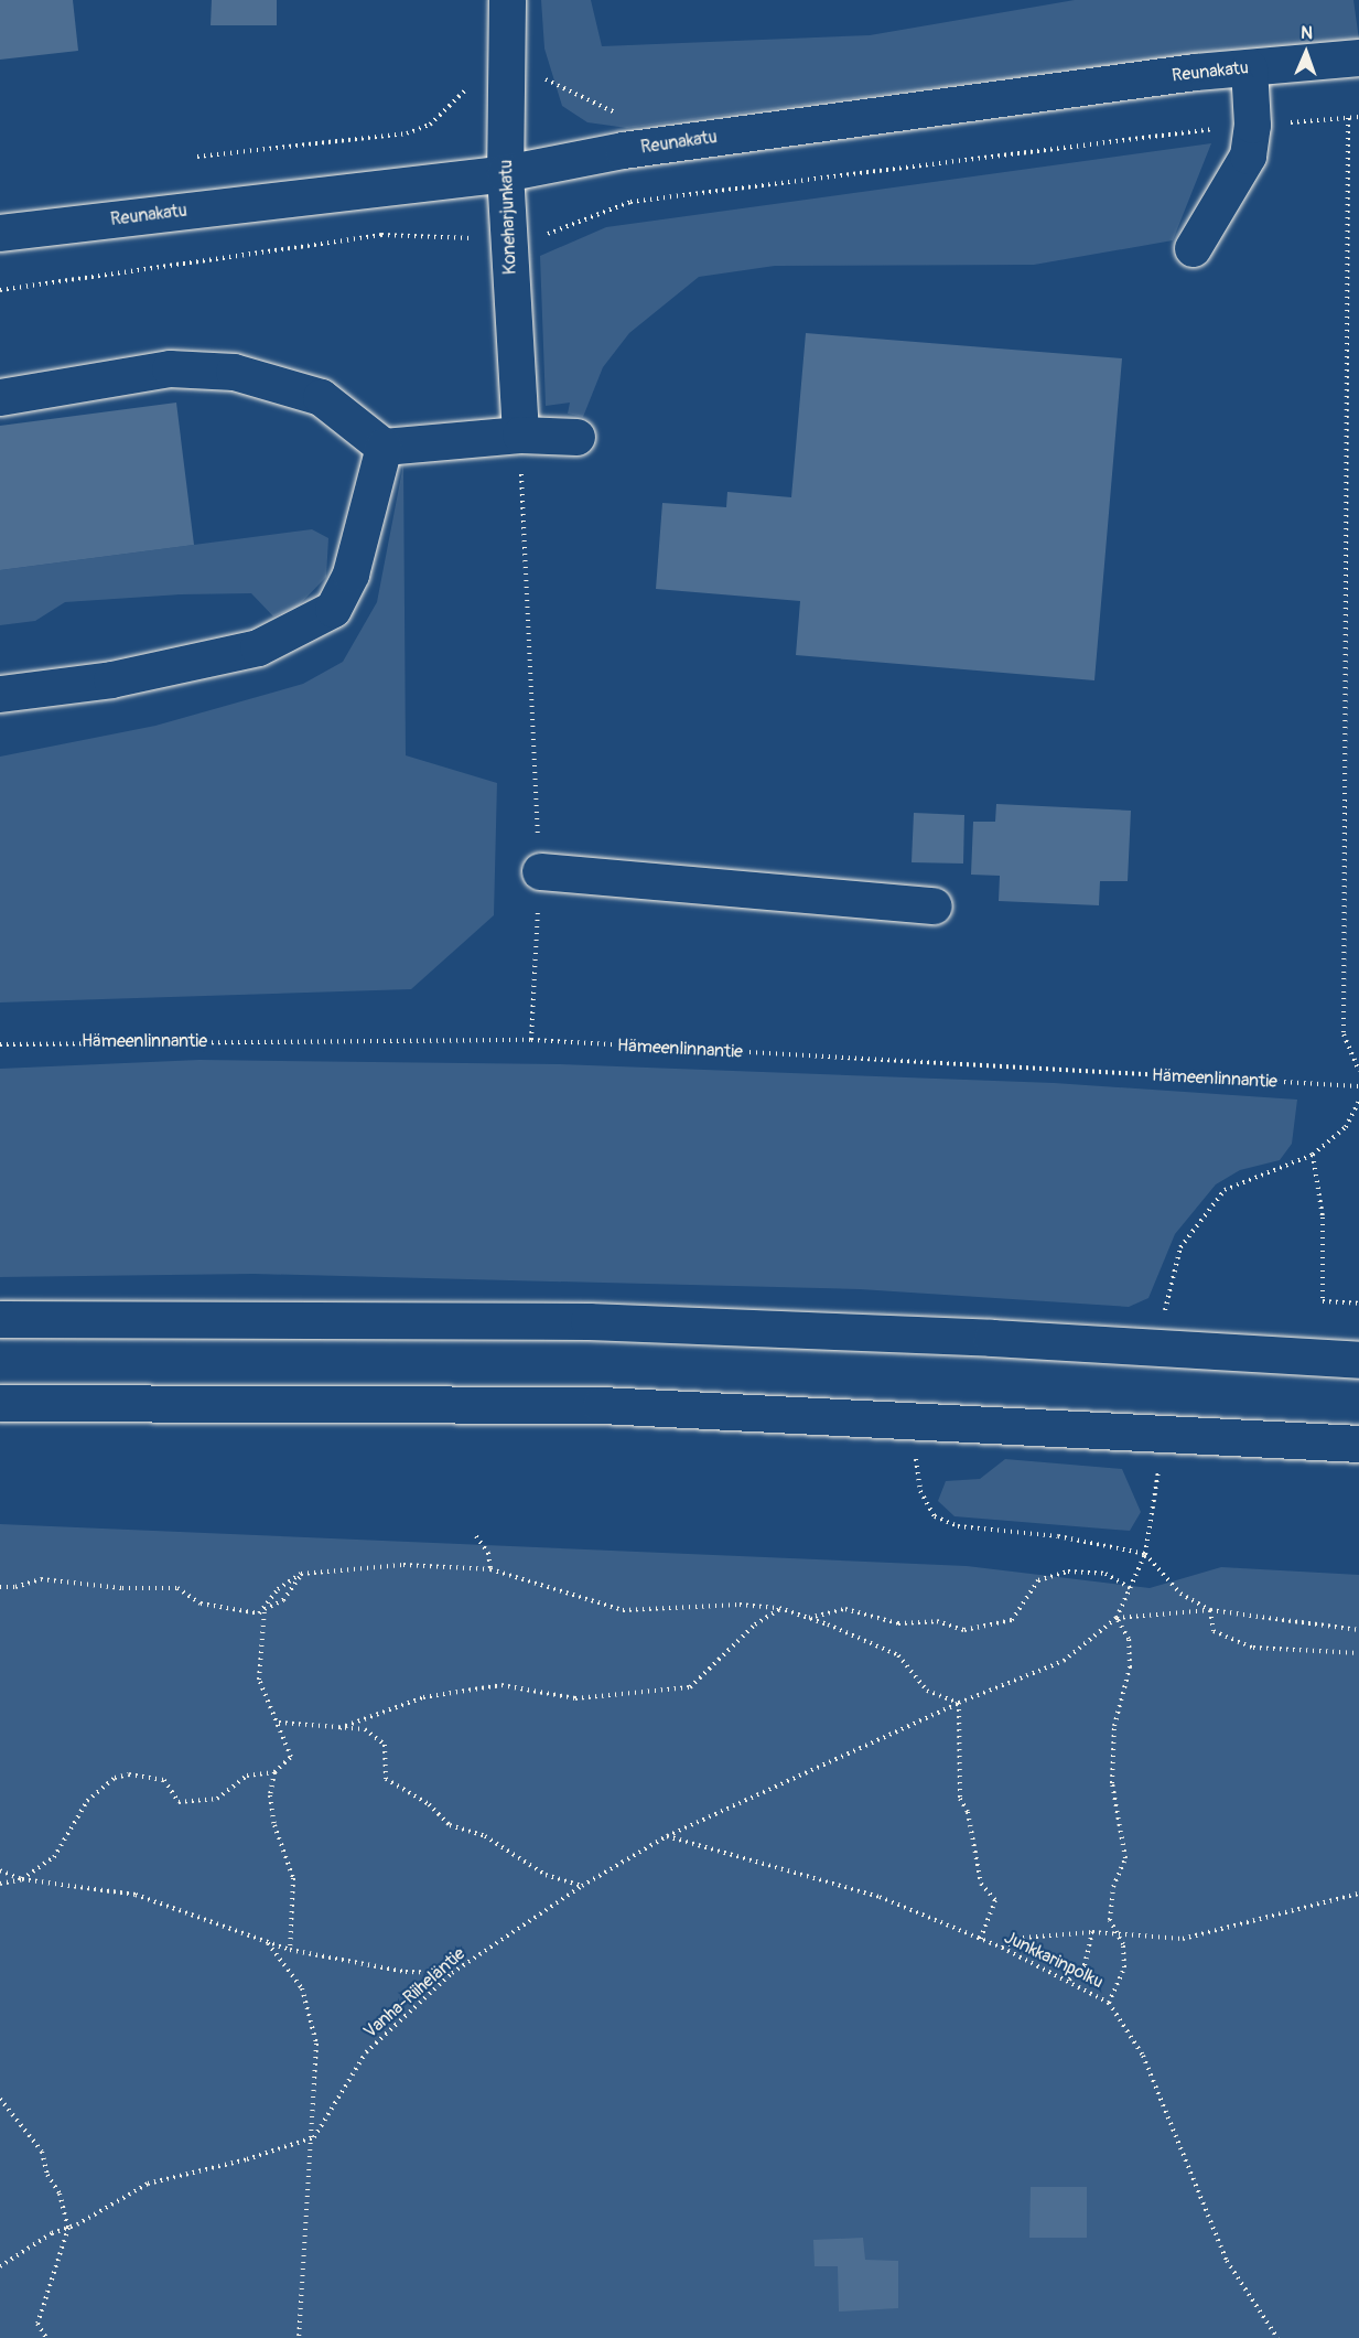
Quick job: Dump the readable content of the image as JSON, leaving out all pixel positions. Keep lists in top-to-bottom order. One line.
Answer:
{"streets":{"main road":["Reunakatu","Koneharjunkatu"],"path":["Hämeenlinnantie","Junkkarinpolku","Vanha-Riiheläntie"]},"crossings":[["Reunakatu","Koneharjunkatu"],["Junkkarinpolku","Vanha-Riiheläntie"]],"north":"top"}
